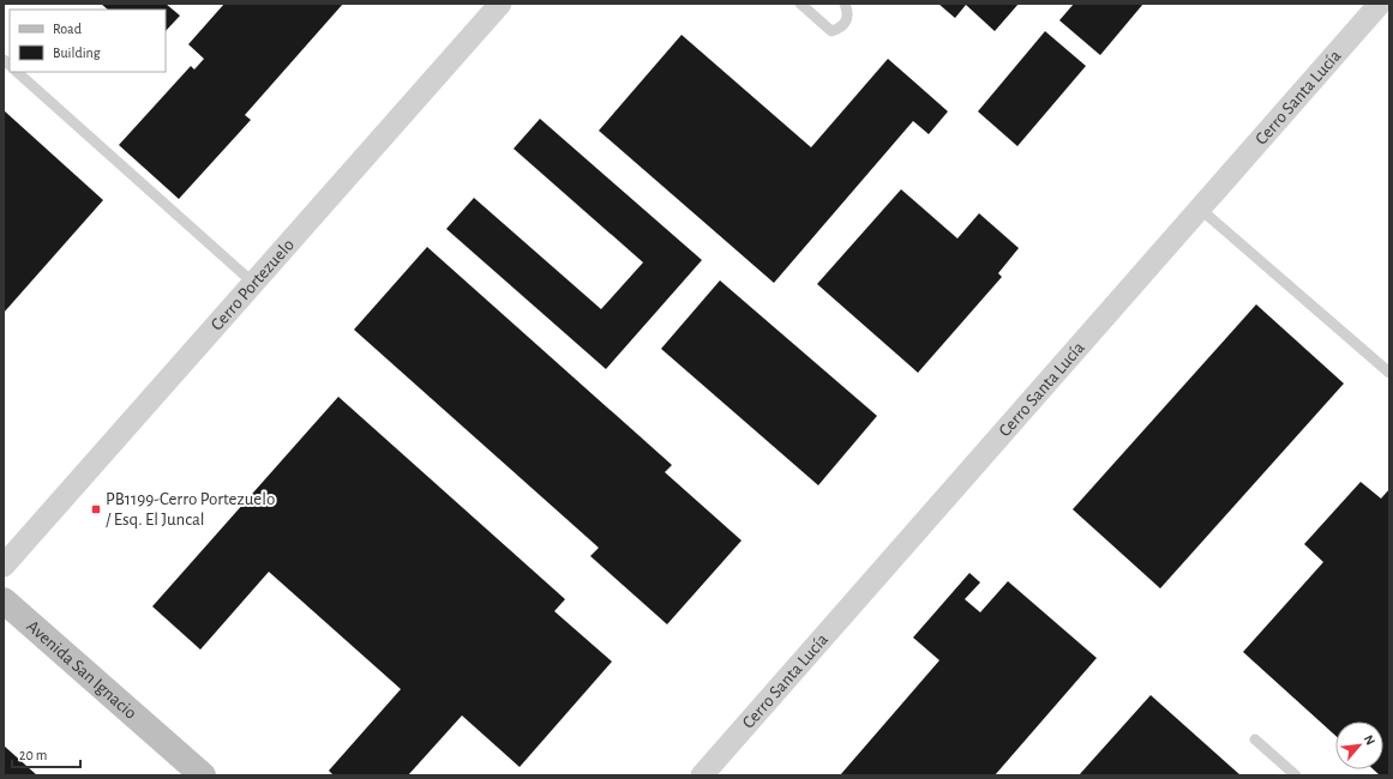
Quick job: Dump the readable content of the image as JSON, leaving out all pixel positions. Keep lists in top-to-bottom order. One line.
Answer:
{"streets":{"main road":["Avenida San Ignacio"],"street":["Cerro Santa Lucía","Cerro Portezuelo"]},"places":{"transit":["PB1199-Cerro Portezuelo / Esq. El Juncal"]},"legend":["Road","Building"],"scale_bar":"20 m","north":"top right"}
